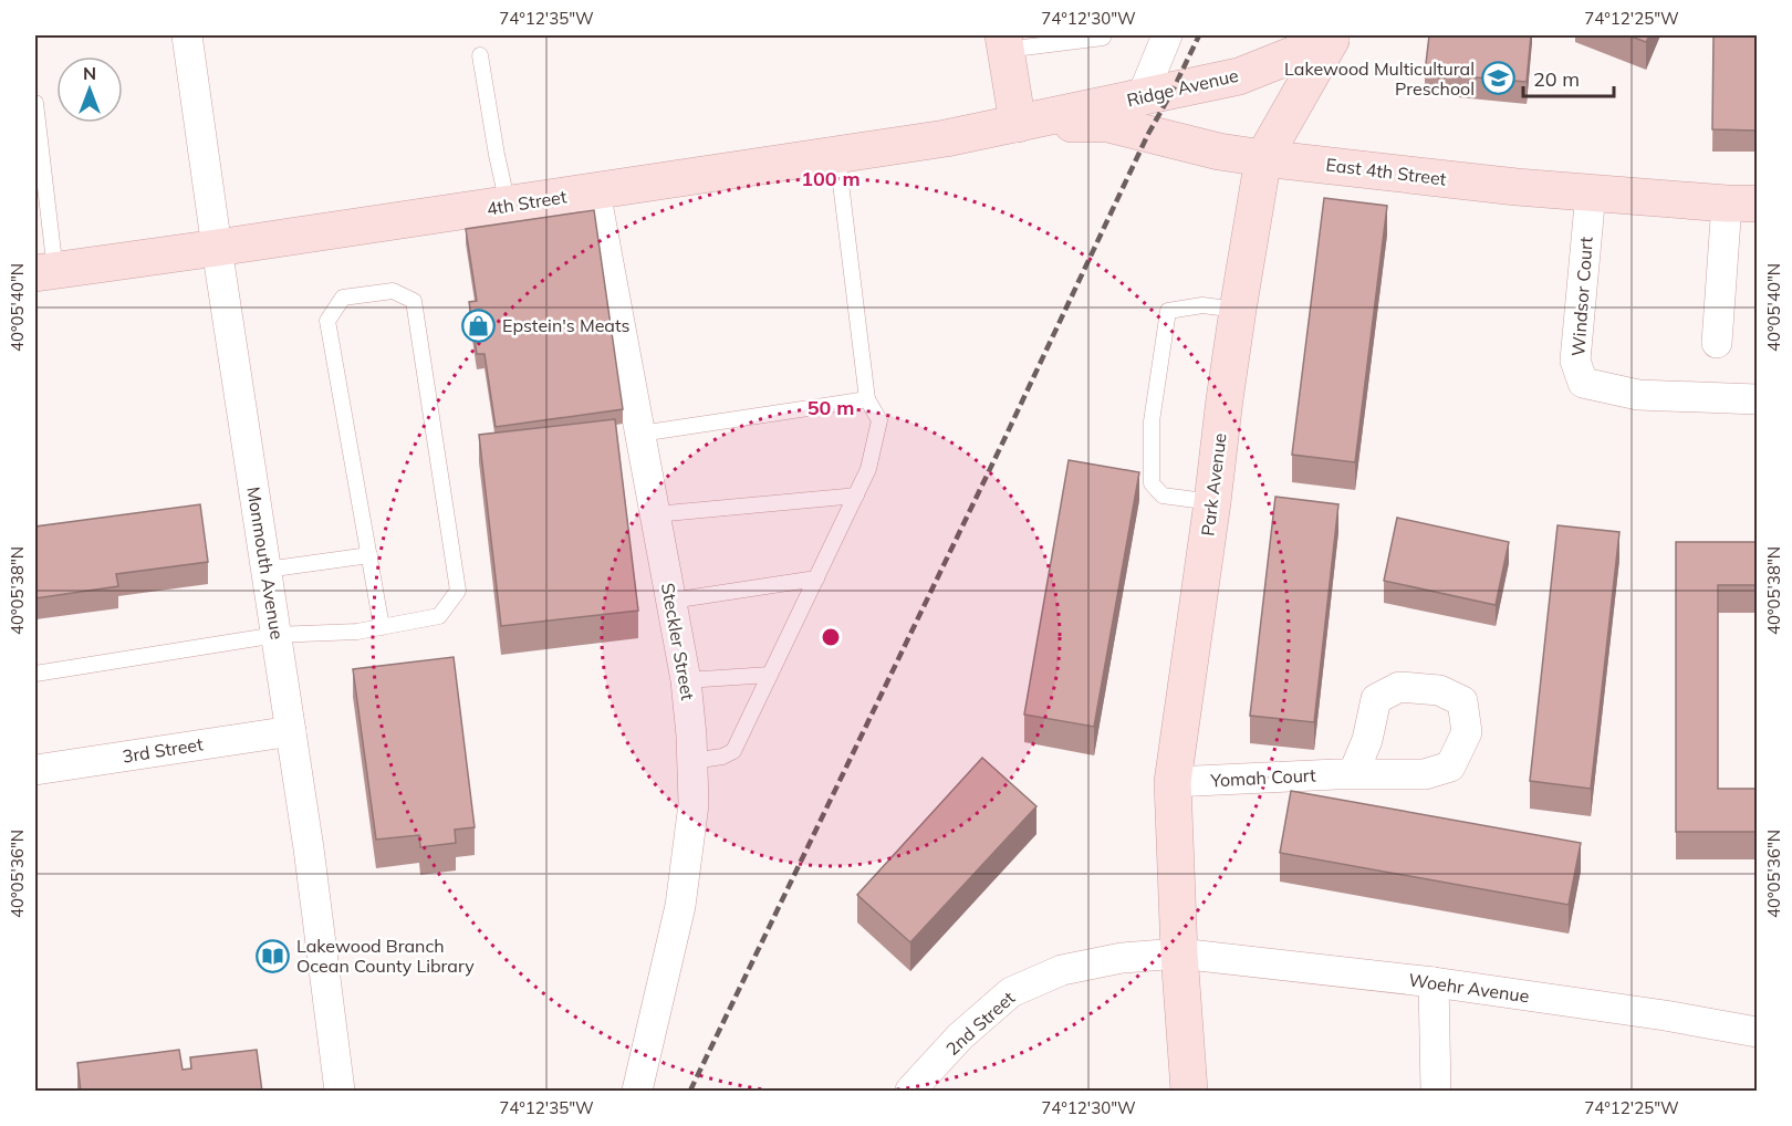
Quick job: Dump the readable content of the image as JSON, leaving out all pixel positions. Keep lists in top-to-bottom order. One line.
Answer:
{"streets":{"street":["Ridge Avenue","East 4th Street","4th Street","Windsor Court","Park Avenue","Monmouth Avenue","Steckler Street","3rd Street","Yomah Court","Woehr Avenue","2nd Street"]},"crossings":[["Ridge Avenue","East 4th Street"],["Ridge Avenue","4th Street"],["Ridge Avenue","Park Avenue"],["East 4th Street","4th Street"],["East 4th Street","Windsor Court"],["East 4th Street","Park Avenue"],["4th Street","Monmouth Avenue"],["4th Street","Steckler Street"],["Park Avenue","Yomah Court"],["Park Avenue","Woehr Avenue"],["Park Avenue","2nd Street"],["Monmouth Avenue","3rd Street"],["Woehr Avenue","2nd Street"]],"places":{"school or university":["Lakewood Multicultural Preschool"],"shop":["Epstein's Meats"],"library":["Lakewood Branch Ocean County Library"]},"scale_bar":"20 m","north":"top","coordinates":["74°12'35\"W","74°12'30\"W","74°12'25\"W","40°05'40\"N","40°05'38\"N","40°05'36\"N"],"rings":["100 m","50 m"]}
